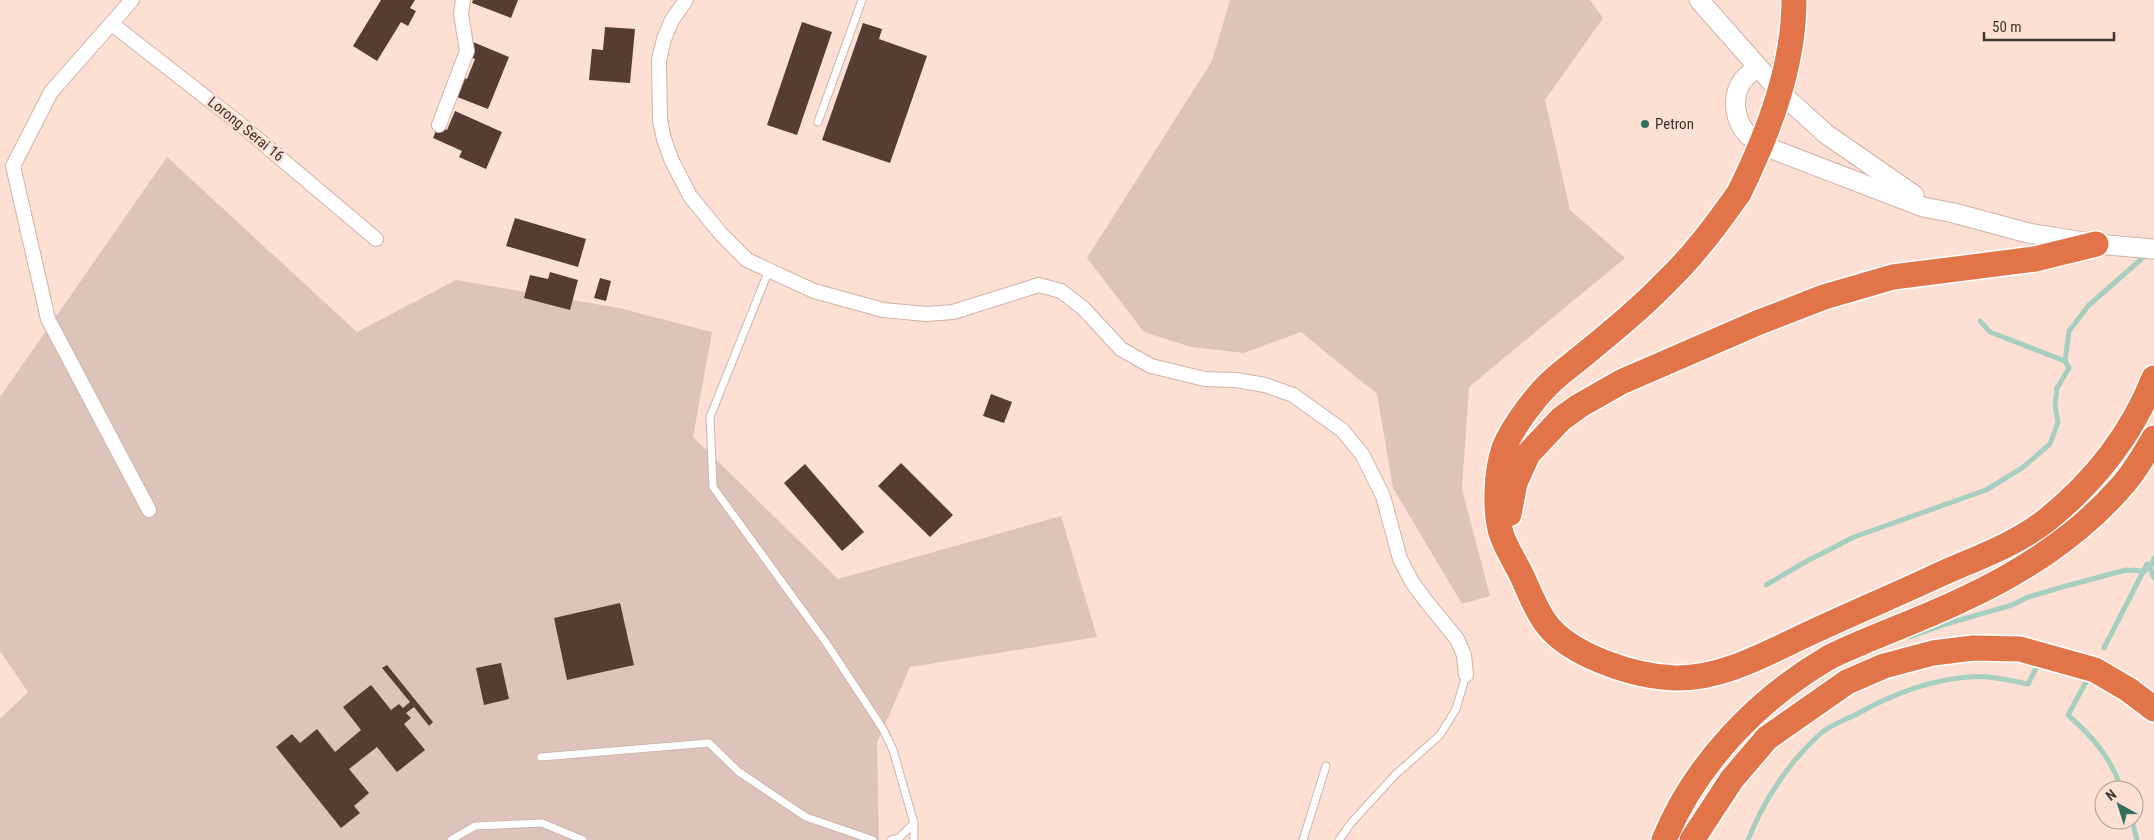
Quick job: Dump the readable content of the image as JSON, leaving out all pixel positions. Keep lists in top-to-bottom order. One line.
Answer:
{"streets":{"street":["Lorong Serai 16"]},"places":["Petron"],"scale_bar":"50 m","north":"top left"}
